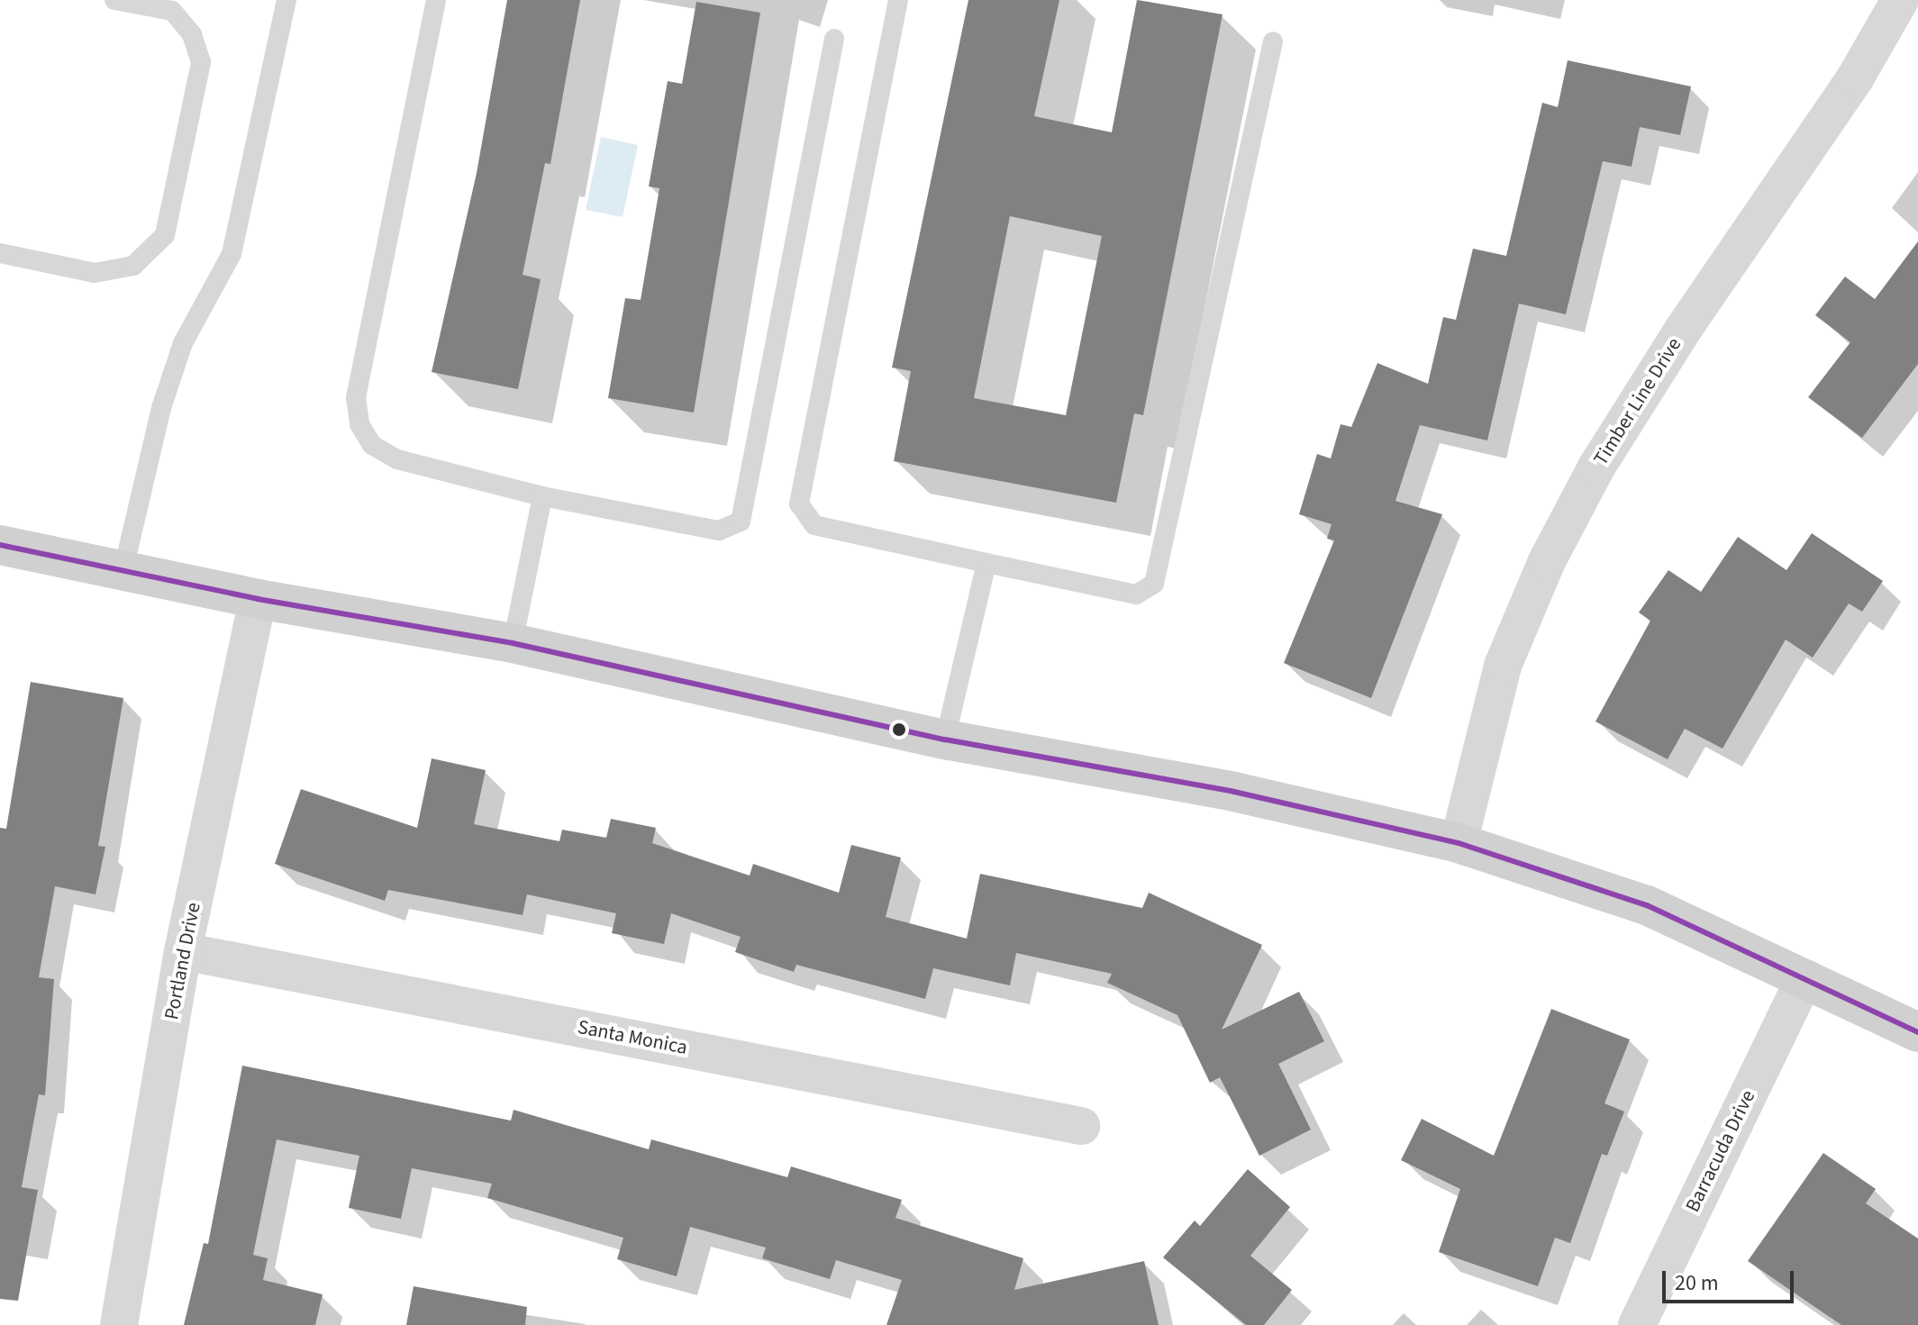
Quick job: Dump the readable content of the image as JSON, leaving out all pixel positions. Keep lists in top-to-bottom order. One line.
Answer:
{"streets":{"street":["Timber Line Drive","Portland Drive","Santa Monica","Barracuda Drive"]},"crossings":[["Portland Drive","Santa Monica"]],"scale_bar":"20 m"}
